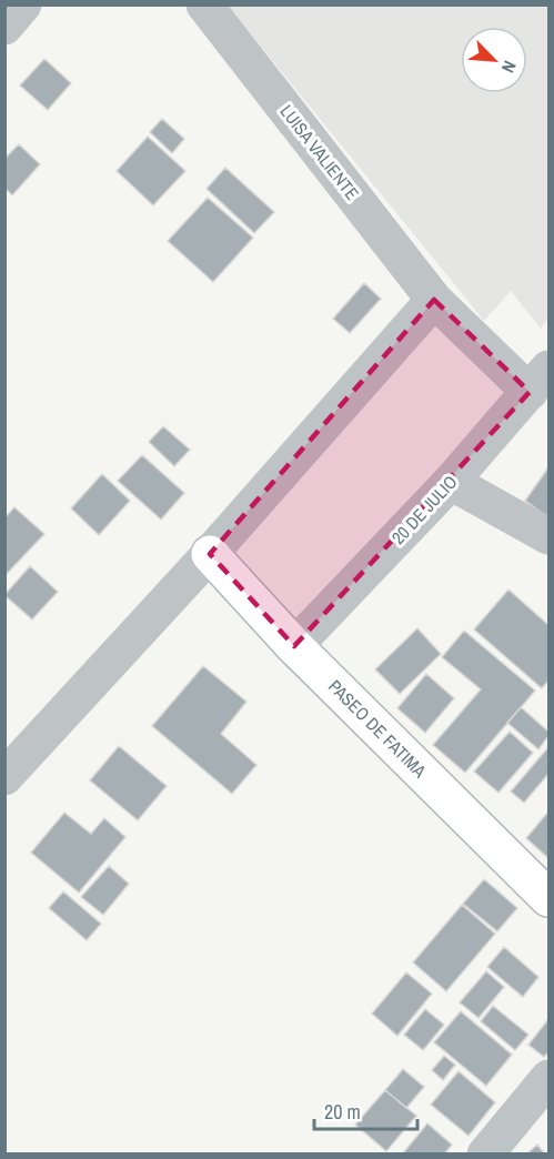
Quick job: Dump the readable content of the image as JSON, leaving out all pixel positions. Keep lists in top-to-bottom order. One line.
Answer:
{"streets":{"street":["LUISA VALIENTE","20 DE JULIO","PASEO DE FATIMA"]},"crossings":[["LUISA VALIENTE","20 DE JULIO"],["20 DE JULIO","PASEO DE FATIMA"]],"scale_bar":"20 m","north":"bottom right"}
